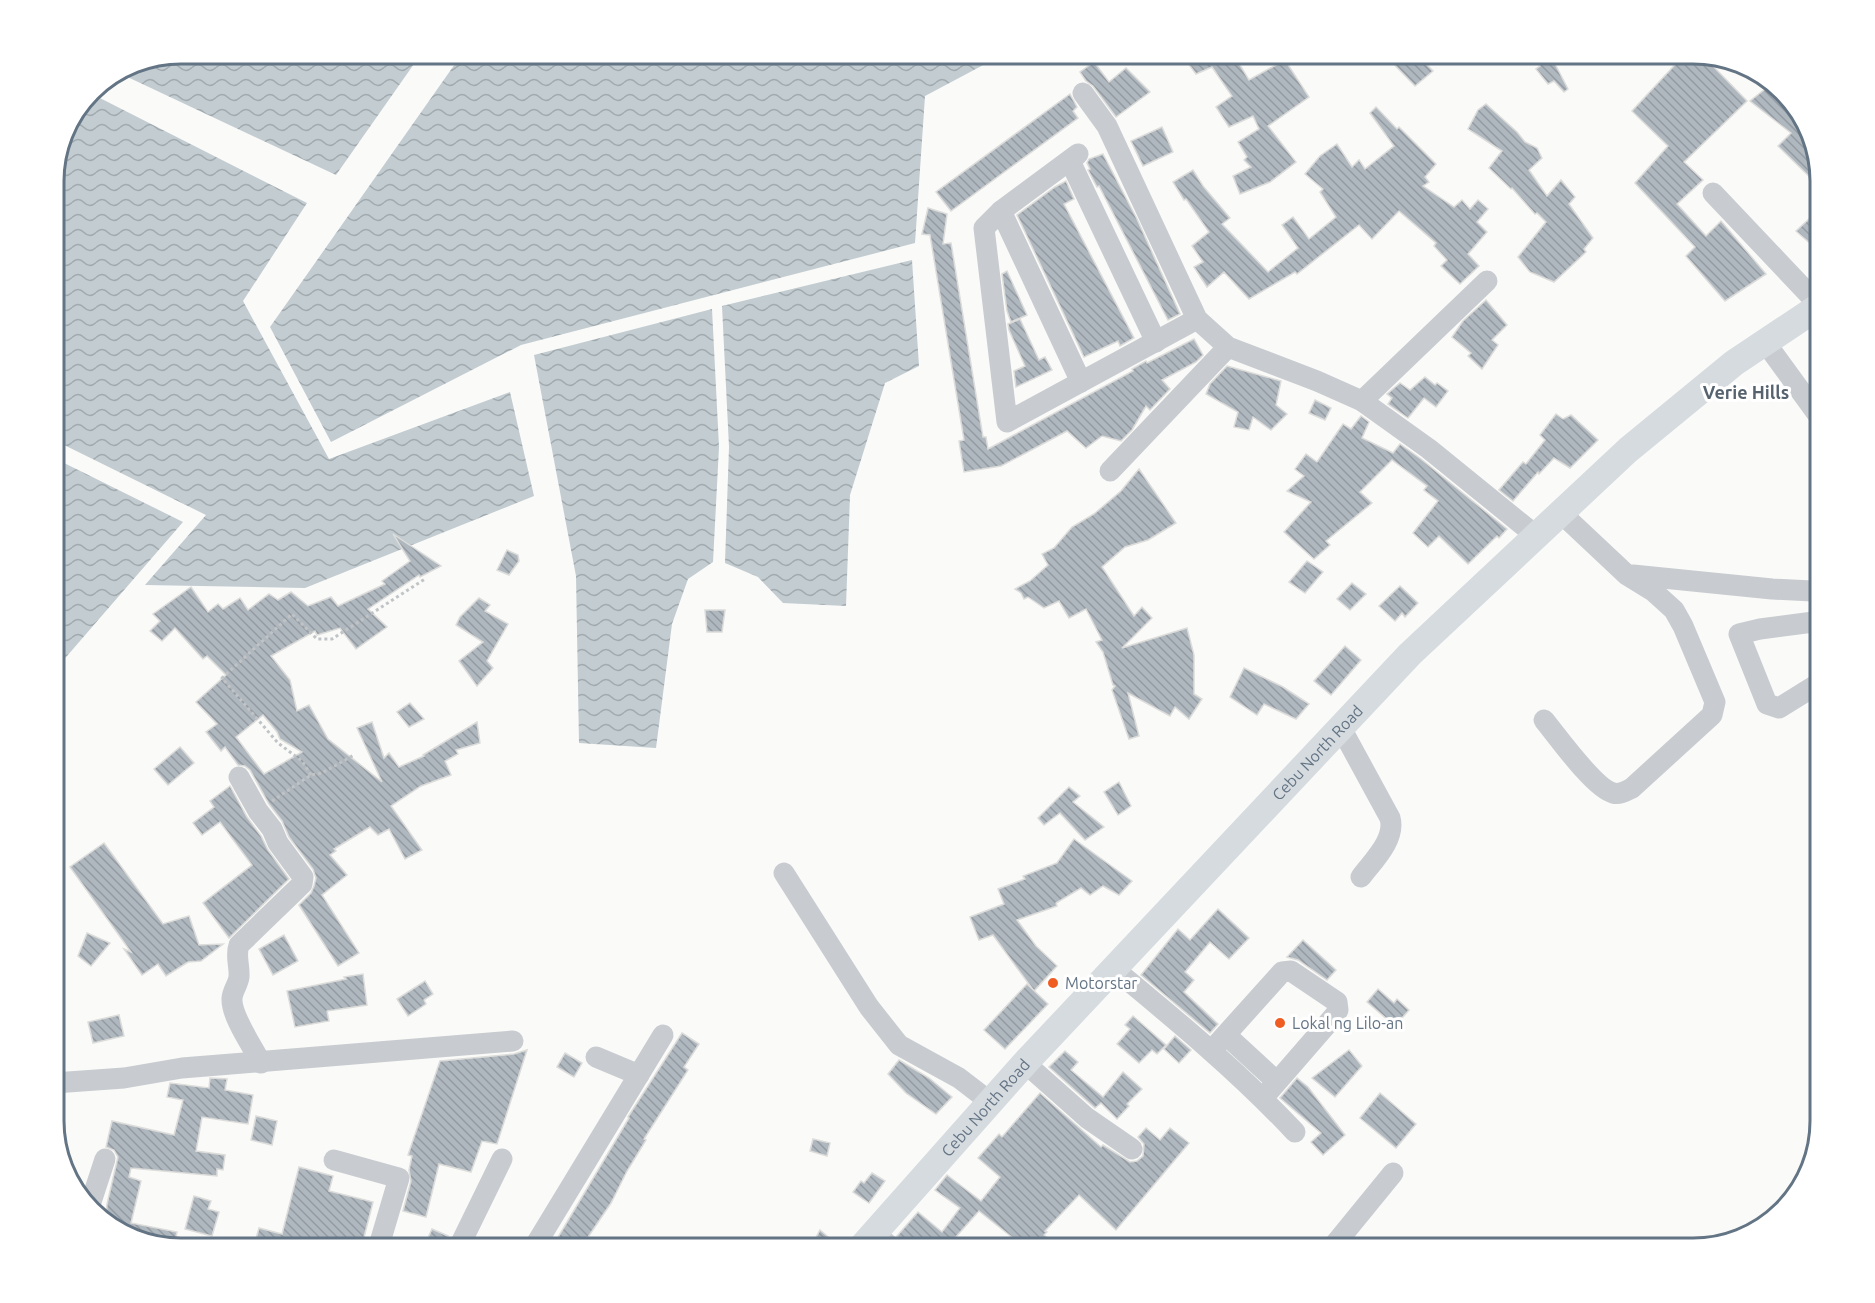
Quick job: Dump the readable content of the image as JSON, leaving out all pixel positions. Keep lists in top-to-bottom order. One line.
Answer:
{"streets":{"main road":["Cebu North Road"]},"districts":["Verie Hills"],"places":["Motorstar","Lokal ng Lilo-an"]}
